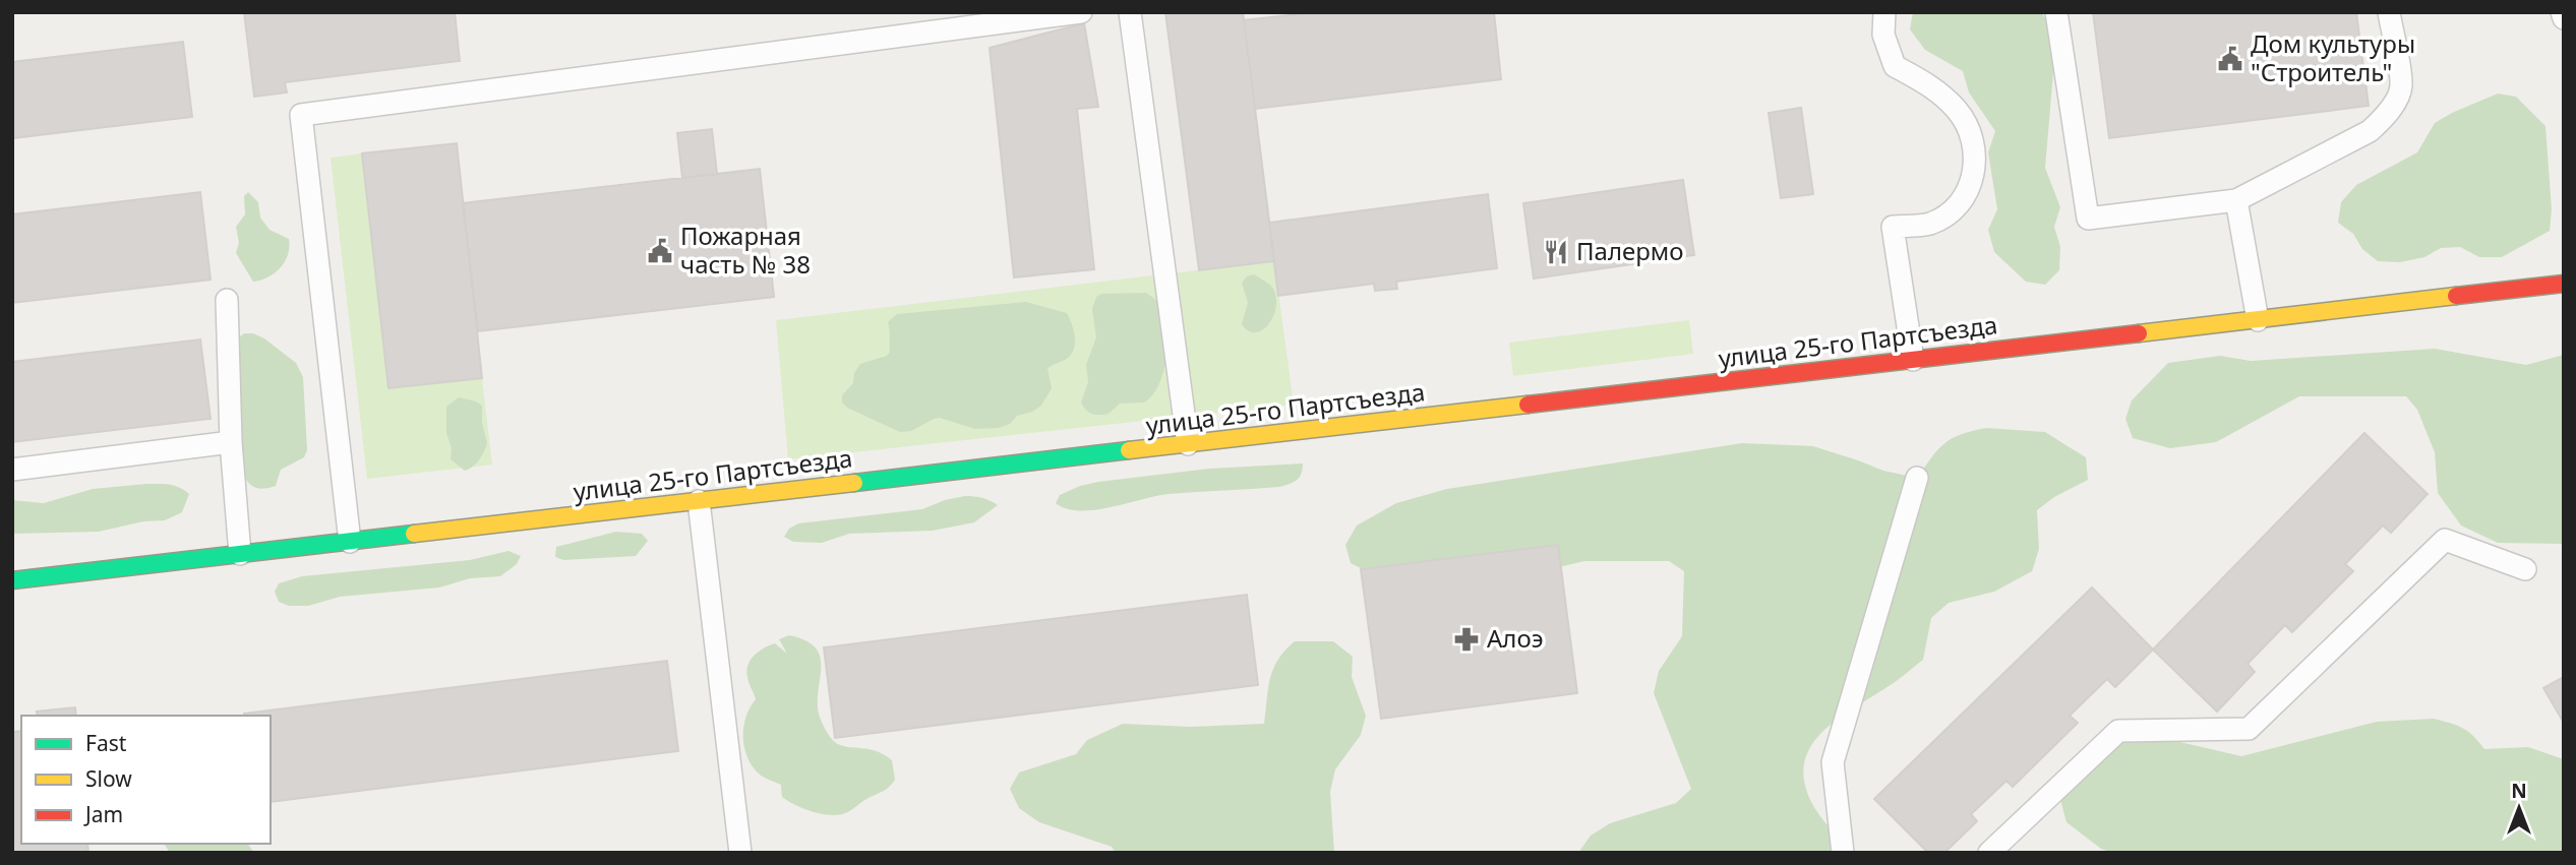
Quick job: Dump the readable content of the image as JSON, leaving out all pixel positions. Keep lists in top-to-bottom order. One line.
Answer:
{"streets":{"street":["улица 25-го Партсъезда"]},"places":{"public building":["Дом культуры \"Строитель\"","Пожарная часть № 38"],"restaurant":["Палермо"],"pharmacy":["Алоэ"]},"legend":["Fast","Slow","Jam"],"north":"top"}
